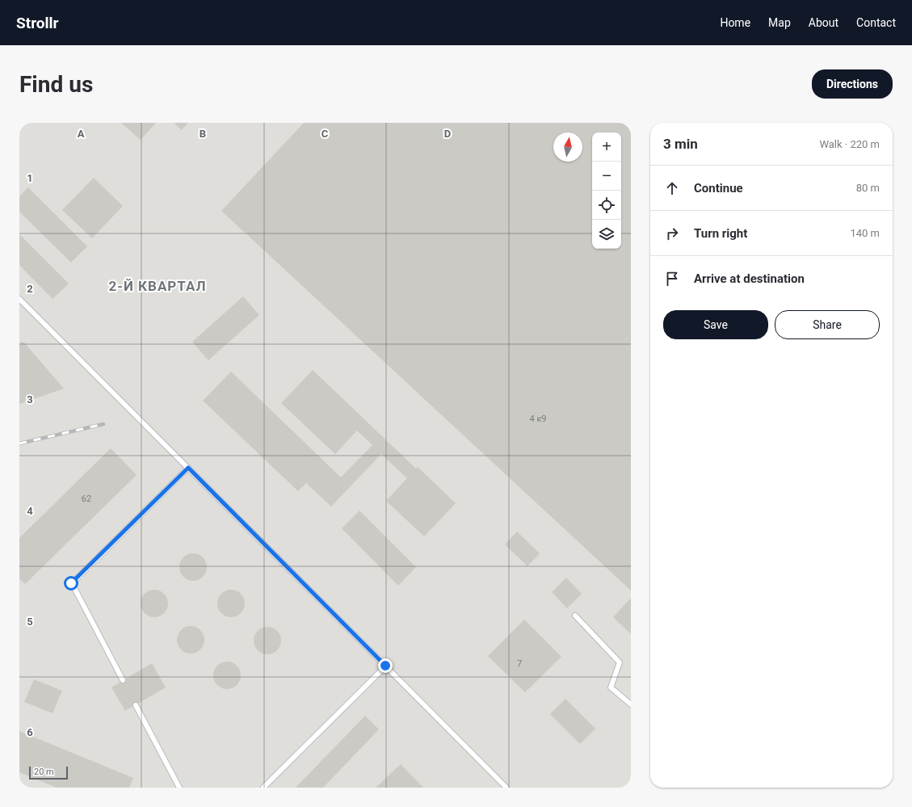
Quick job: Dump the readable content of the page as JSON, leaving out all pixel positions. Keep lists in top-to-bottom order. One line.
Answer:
{"districts":["2-Й КВАРТАЛ"],"house_numbers":["4 к9","62","7"],"scale_bar":"20 m","north":"top","page":{"header":"Strollr","nav":["Home","Map","About","Contact"],"buttons":["Directions",["Save","Share"]],"title":"Find us","heading":["3 min","Walk · 220 m"],"map_buttons":["+","−"],"list":[["Continue","80 m"],["Turn right","140 m"],"Arrive at destination"],"scale":"20 m"},"grid":{"columns":["A","B","C","D"],"rows":["1","2","3","4","5","6"]}}
